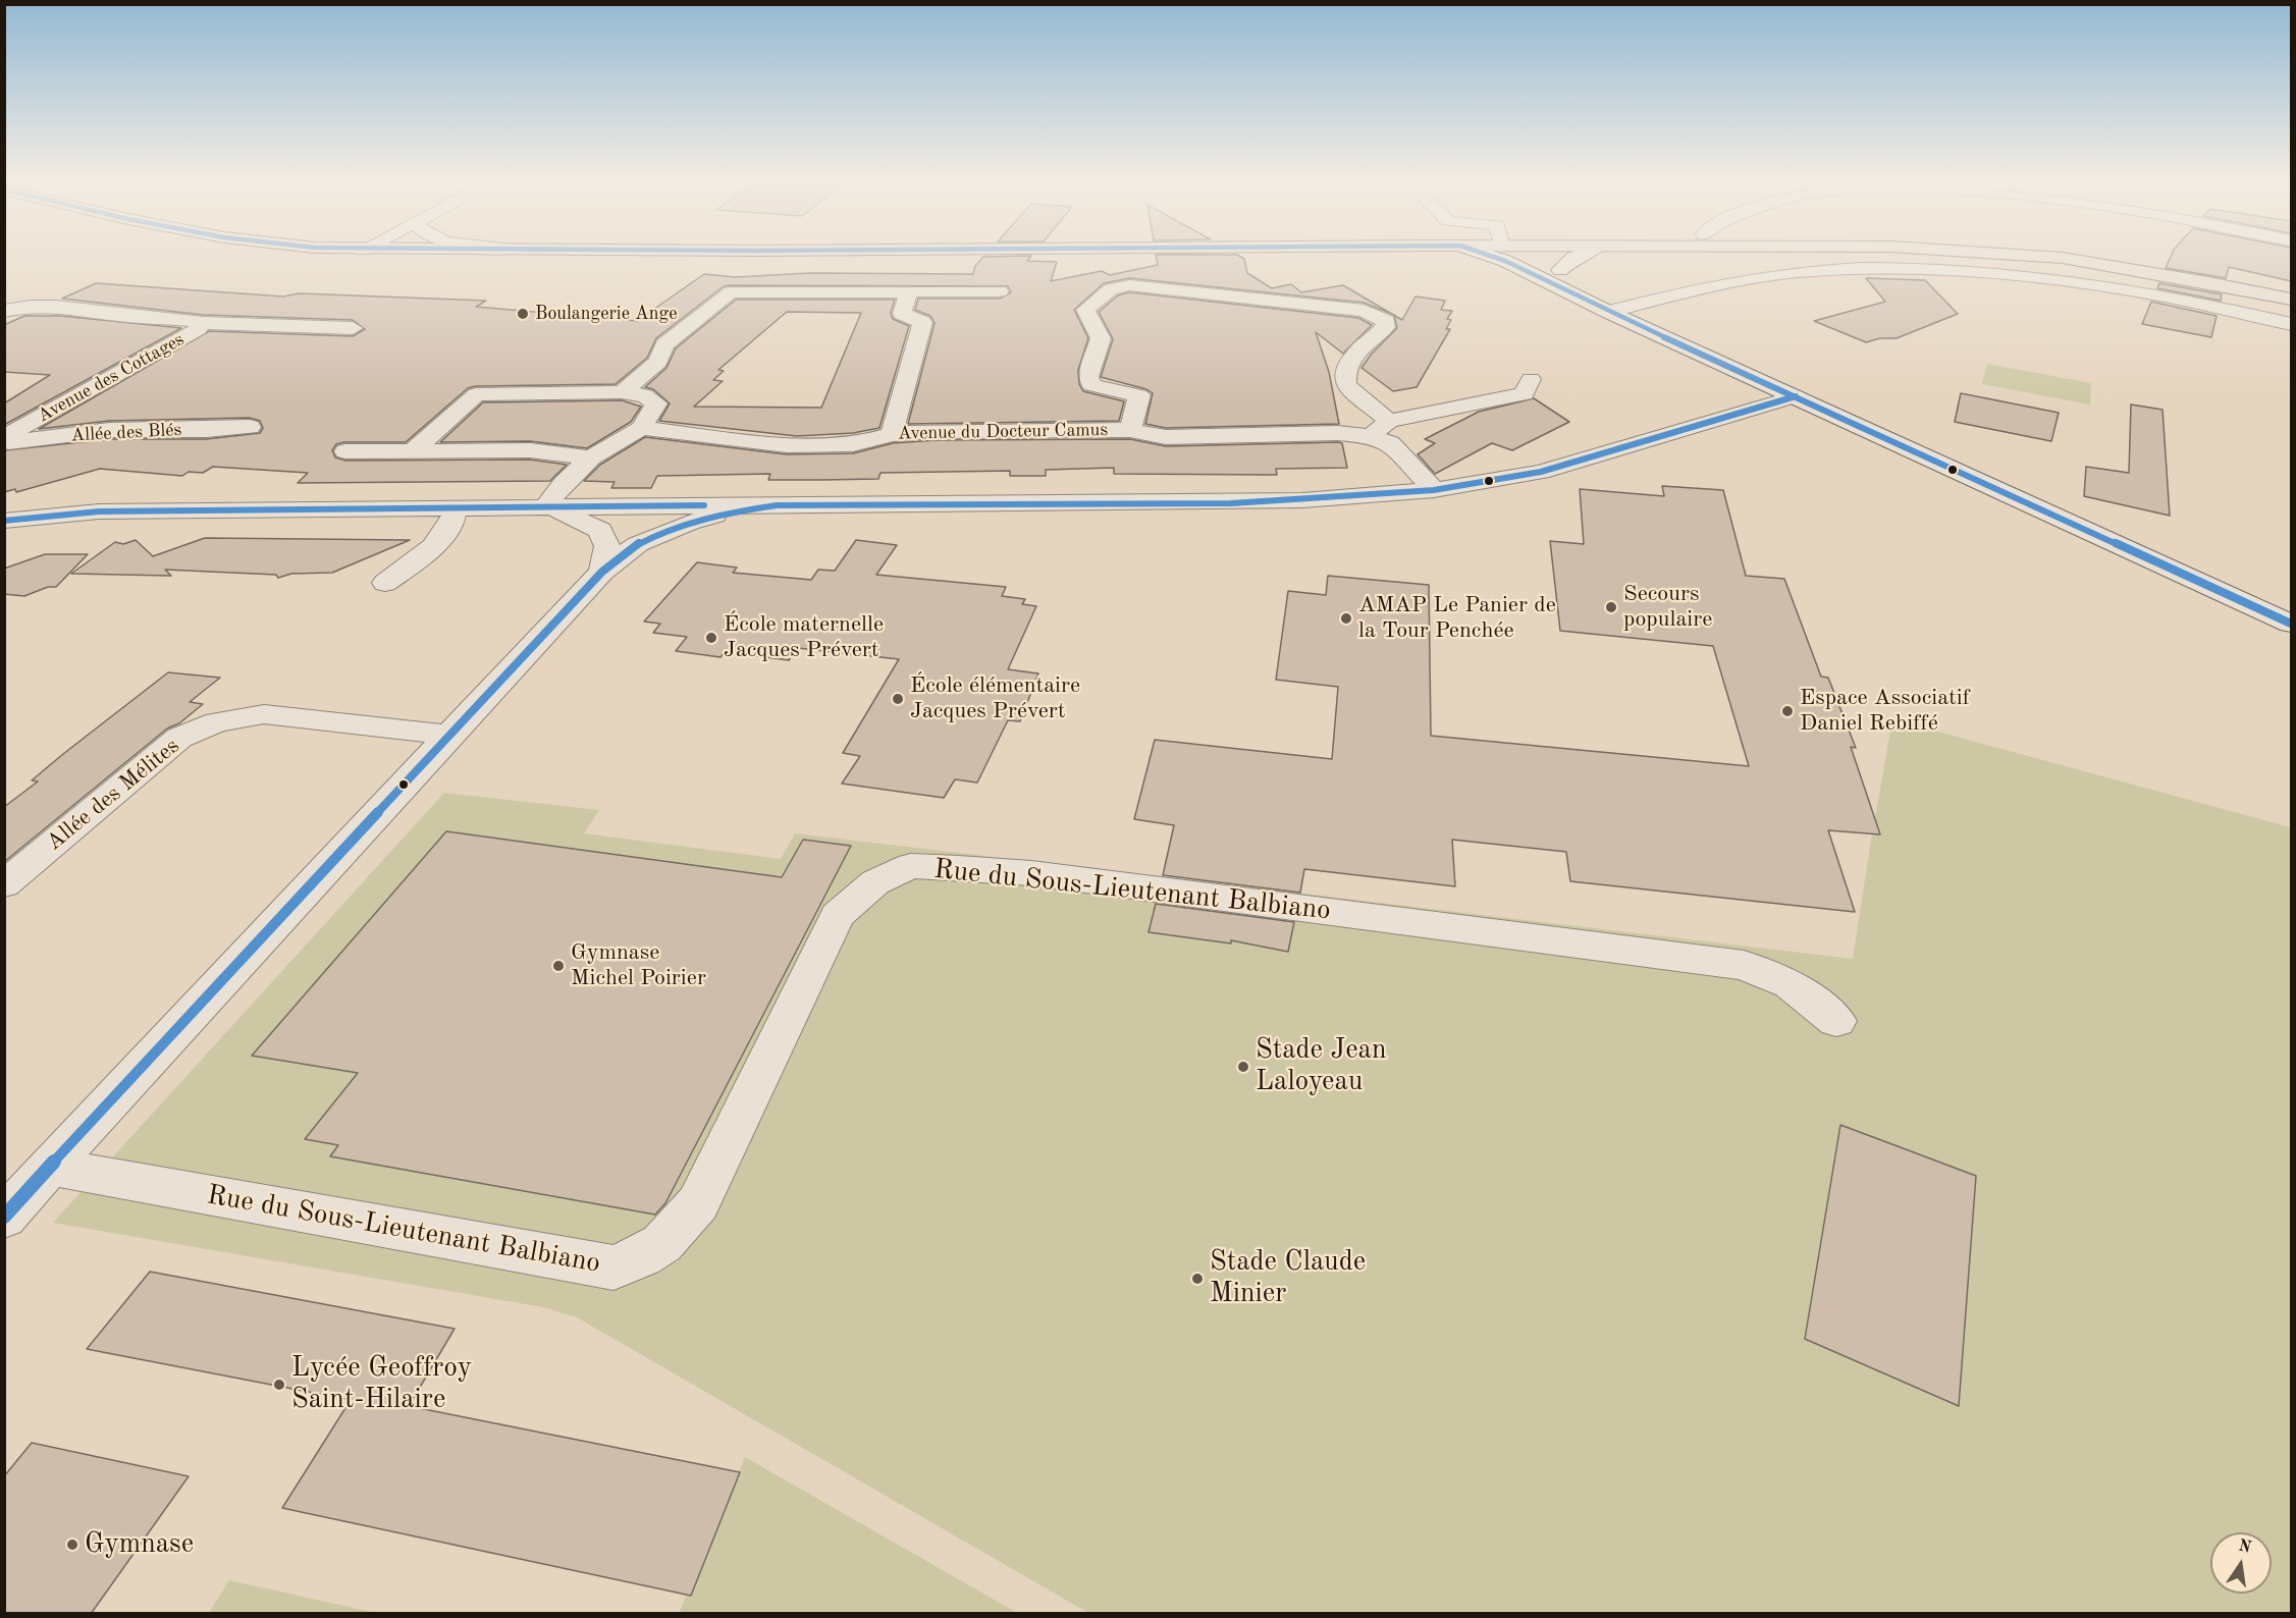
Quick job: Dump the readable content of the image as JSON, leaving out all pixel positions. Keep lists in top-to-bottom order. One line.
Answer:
{"streets":{"street":["Avenue des Cottages","Avenue du Docteur Camus","Allée des Blés","Allée des Mélites","Rue du Sous-Lieutenant Balbiano"]},"places":["Boulangerie Ange","Secours populaire","AMAP Le Panier de la Tour Penchée","École maternelle Jacques Prévert","École élémentaire Jacques Prévert","Espace Associatif Daniel Rebiffé","Gymnase Michel Poirier","Stade Jean Laloyeau","Stade Claude Minier","Lycée Geoffroy Saint-Hilaire","Gymnase"],"north":"top"}
